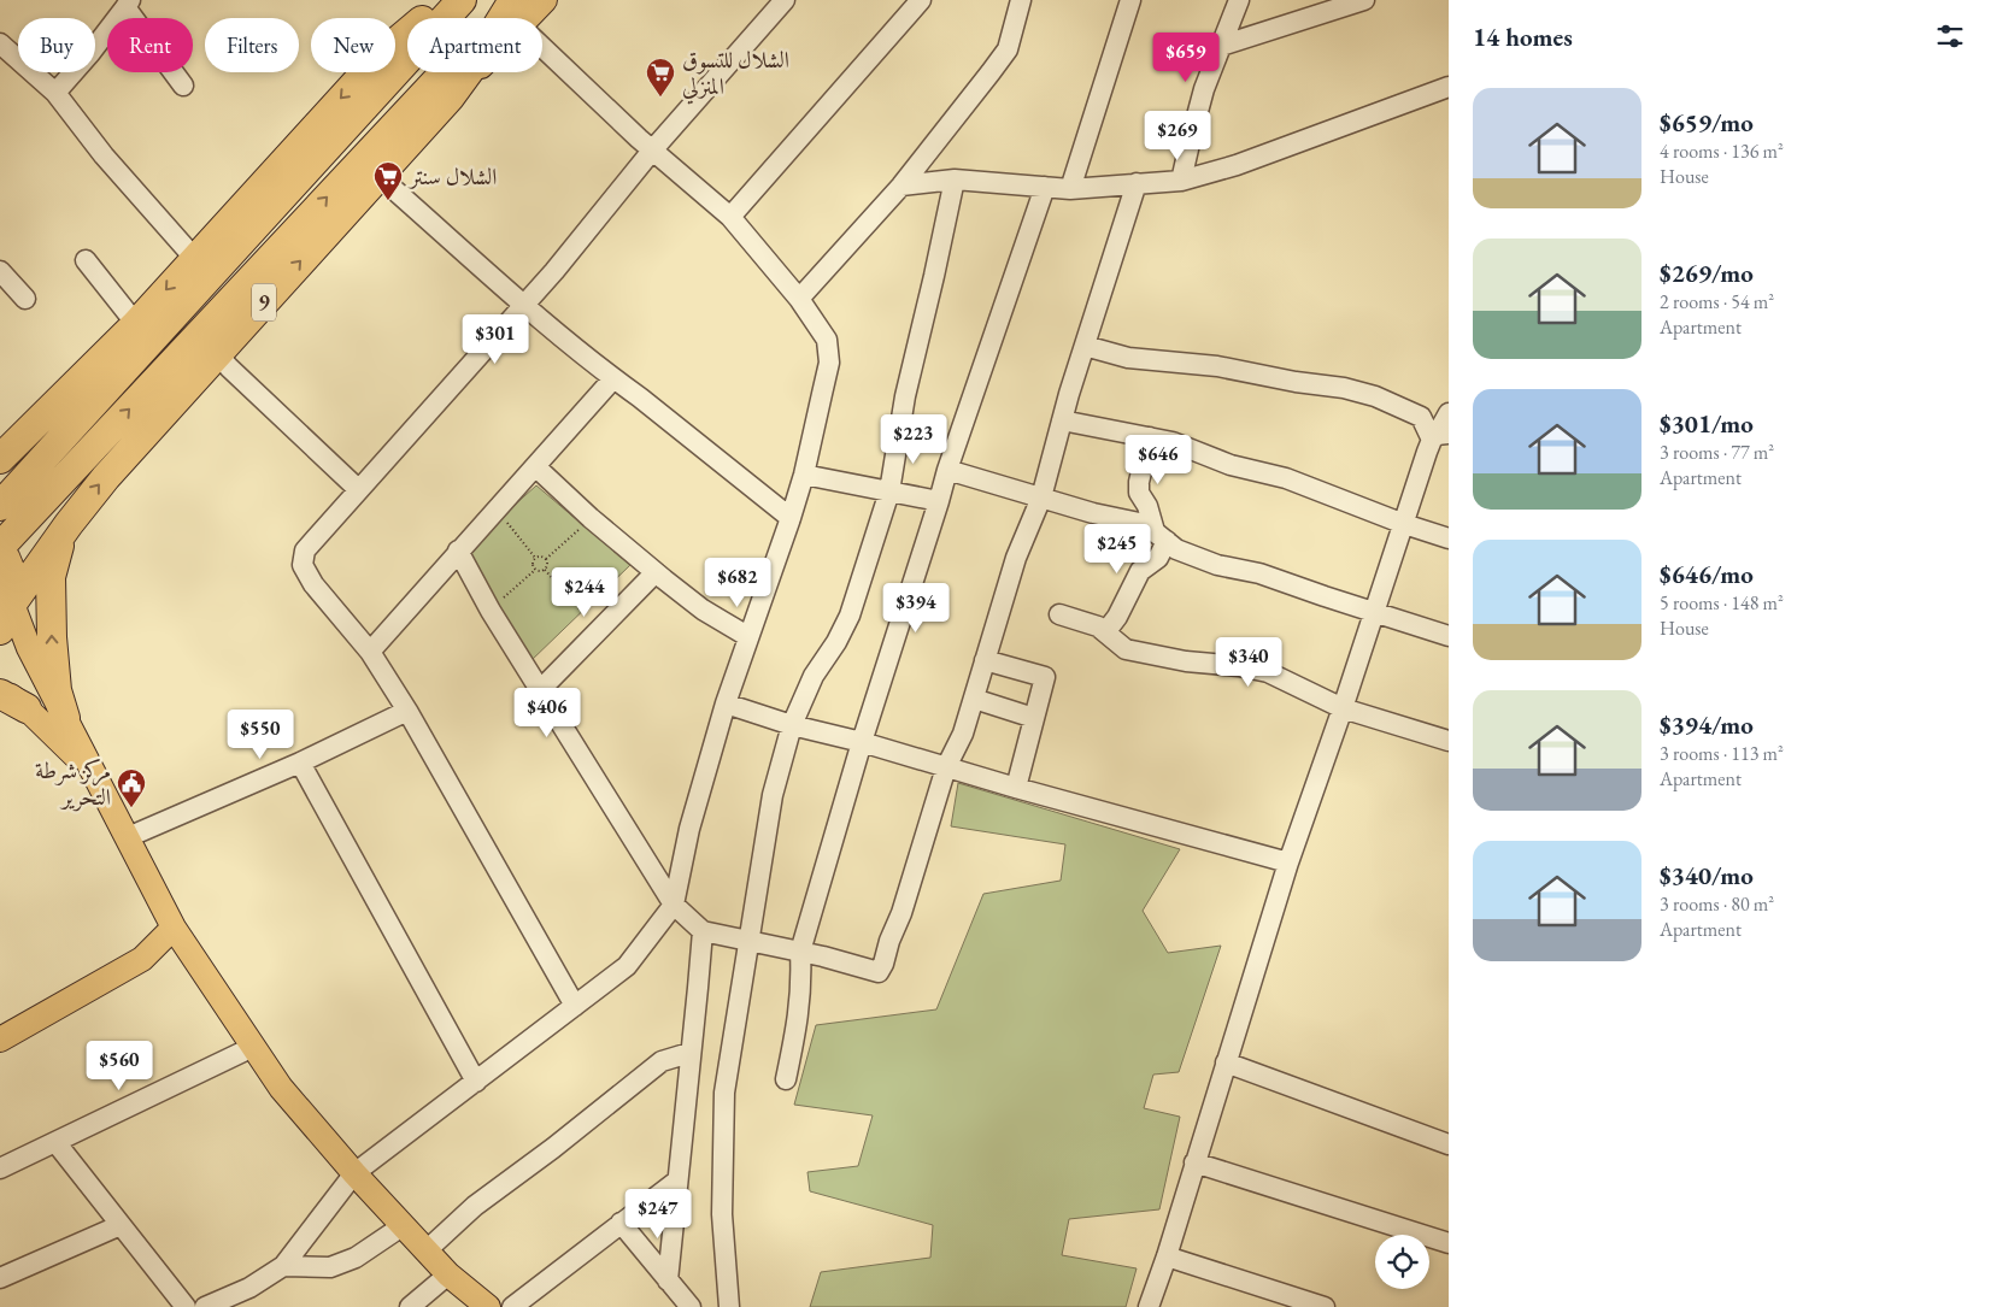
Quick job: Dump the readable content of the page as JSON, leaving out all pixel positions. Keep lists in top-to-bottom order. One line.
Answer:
{"streets":{"highway":["9"]},"places":{"supermarket":["الشلال للتسوق المنزلي","الشلال سنتر"],"public building":["مركز شرطة التحرير"]},"page":{"heading":"14 homes","chip":["Buy","Rent","Filters","New","Apartment"],"price":["$659","$269","$301","$223","$646","$245","$682","$244","$394","$340","$406","$550","$560","$247"],"list":[{"name":"$659/mo","note":"4 rooms · 136 m² · House"},{"name":"$269/mo","note":"2 rooms · 54 m² · Apartment"},{"name":"$301/mo","note":"3 rooms · 77 m² · Apartment"},{"name":"$646/mo","note":"5 rooms · 148 m² · House"},{"name":"$394/mo","note":"3 rooms · 113 m² · Apartment"},{"name":"$340/mo","note":"3 rooms · 80 m² · Apartment"}]}}
